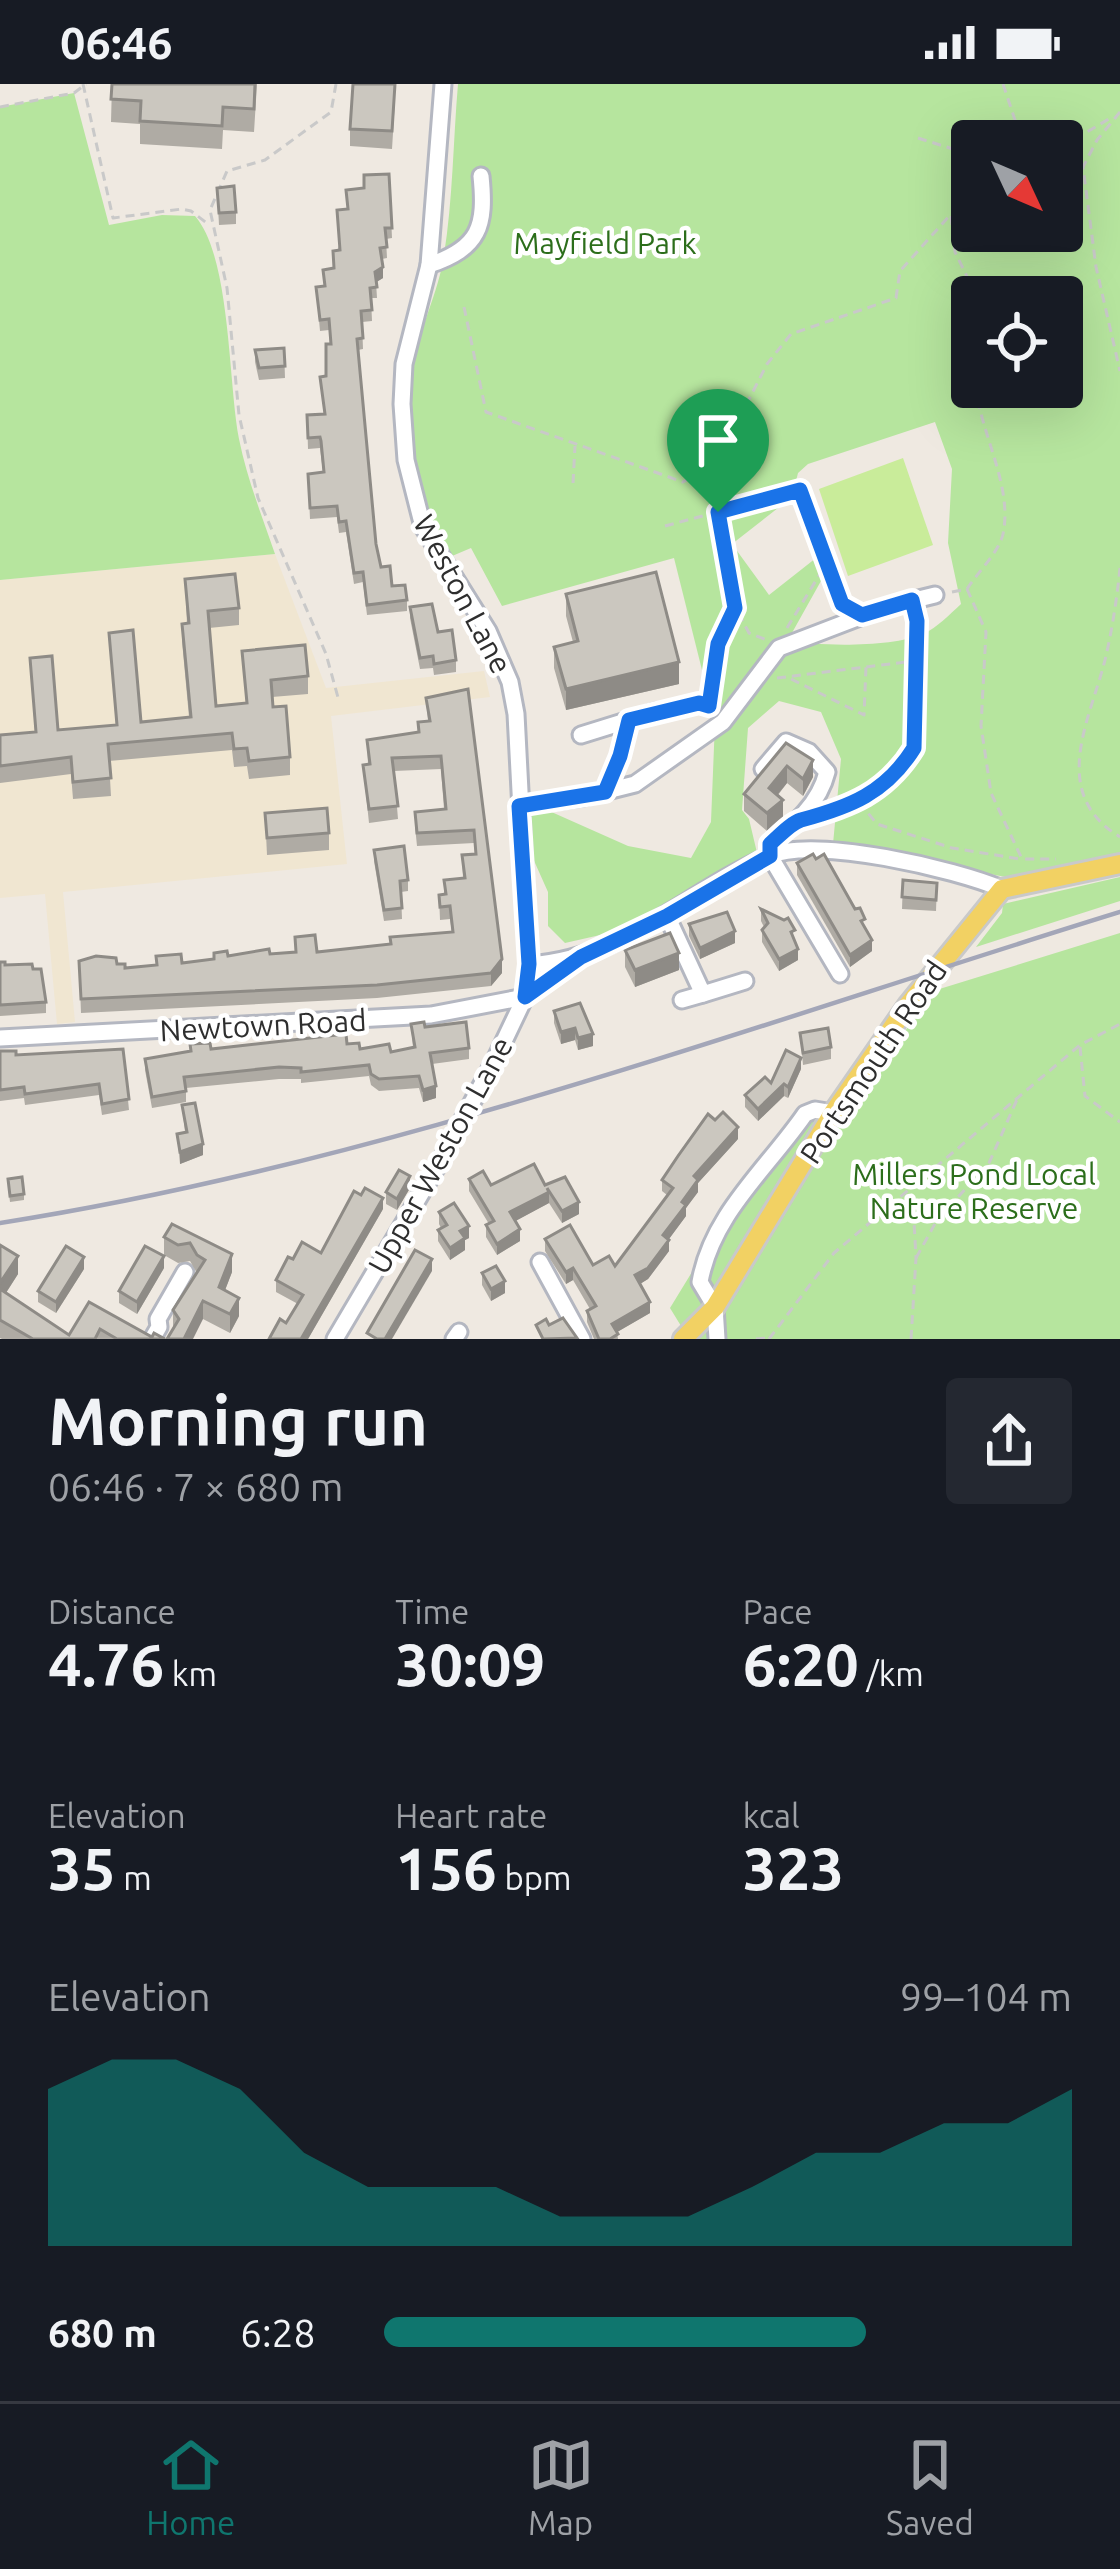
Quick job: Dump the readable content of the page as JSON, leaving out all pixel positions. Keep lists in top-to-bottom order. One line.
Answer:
{"streets":{"main road":["Portsmouth Road"],"street":["Weston Lane","Newtown Road","Upper Weston Lane"]},"crossings":[["Weston Lane","Upper Weston Lane"],["Newtown Road","Upper Weston Lane"]],"parks":["Mayfield Park","Millers Pond Local Nature Reserve"],"north":"bottom right","page":{"status":"06:46","heading":["Morning run","06:46 · 7 × 680 m"],"stats":[["Distance","4.76 km"],["Time","30:09"],["Pace","6:20 /km"],["Elevation","35 m"],["Heart rate","156 bpm"],["kcal","323"]],"chart":["Elevation","99–104 m"],"list":[{"name":"680 m","note":"6:28"}],"tabs":["Home","Map","Saved"]}}
